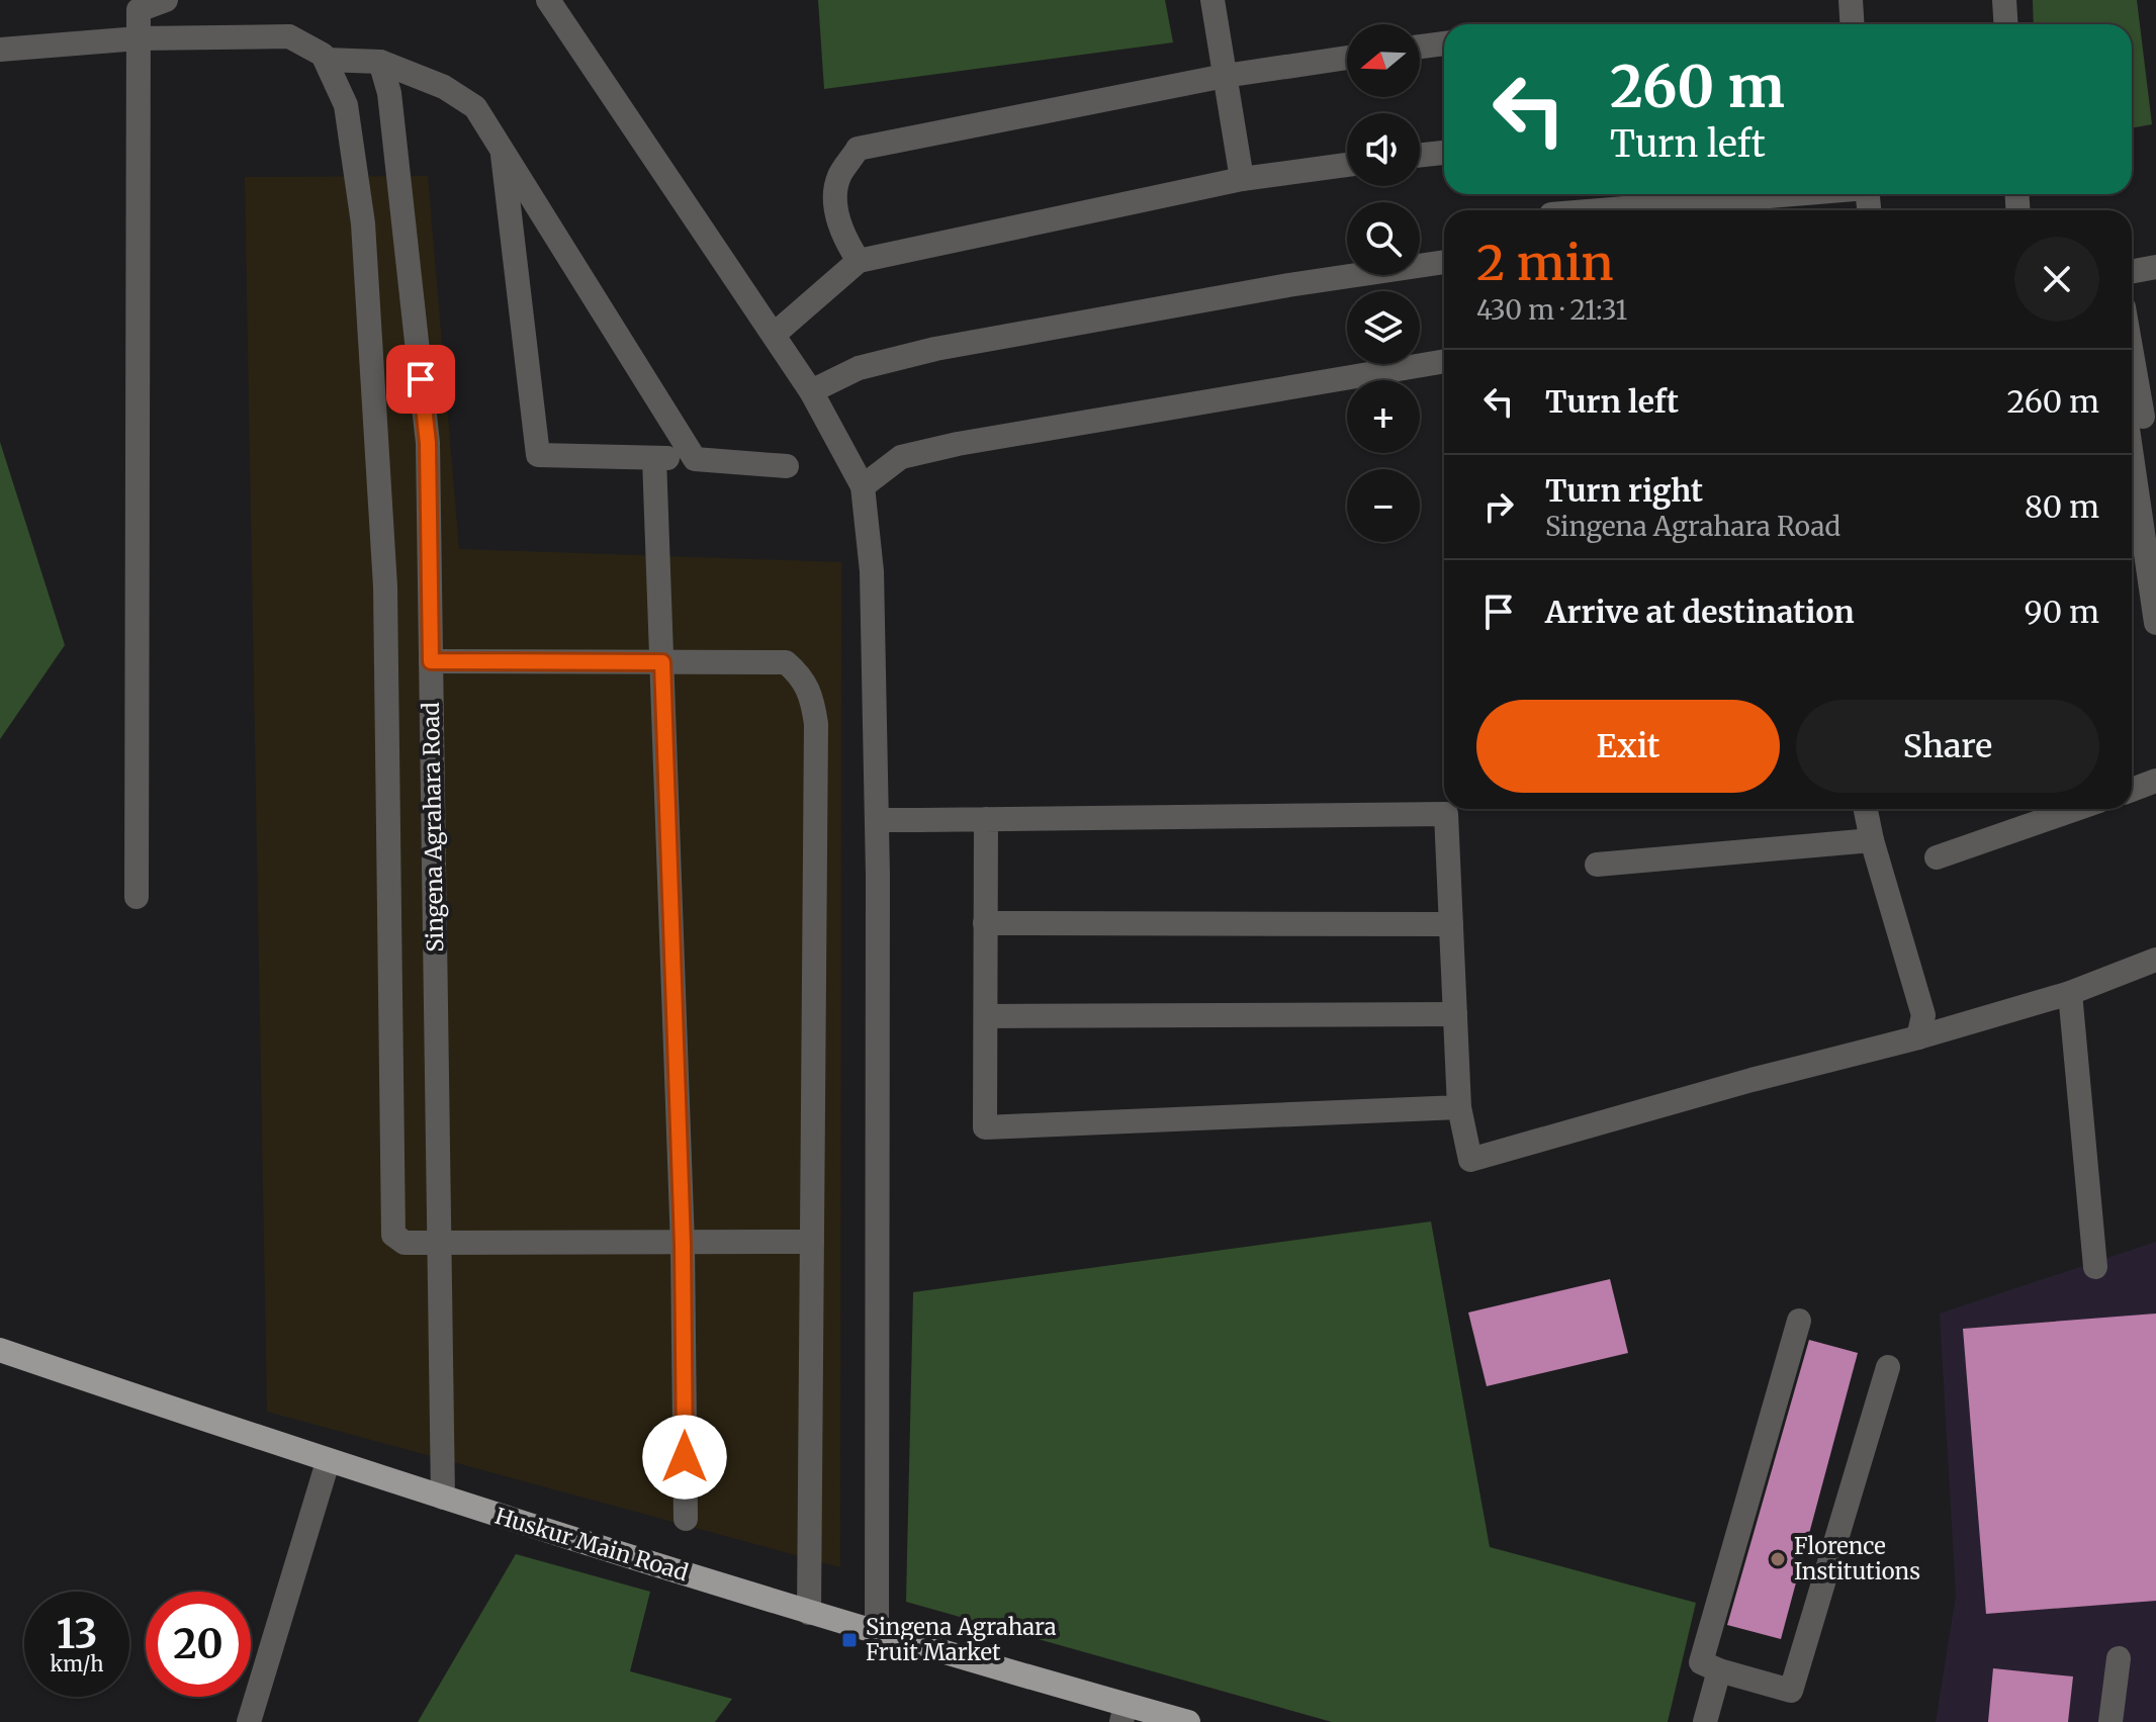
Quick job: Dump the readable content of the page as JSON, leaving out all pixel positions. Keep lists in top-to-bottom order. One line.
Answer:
{"streets":{"main road":["Huskur Main Road"],"street":["Singena Agrahara Road"]},"crossings":[["Singena Agrahara Road","Huskur Main Road"]],"places":{"other":["Florence Institutions"],"transit":["Singena Agrahara Fruit Market"]},"north":"left","page":{"map_buttons":["+","−"],"turn":["260 m","Turn left"],"heading":["2 min","430 m · 21:31"],"list":[{"name":"Turn left","value":"260 m"},{"name":"Turn right","note":"Singena Agrahara Road","value":"80 m"},{"name":"Arrive at destination","value":"90 m"}],"buttons":["Exit","Share"],"speed":"13 km/h","limit":"20"}}
